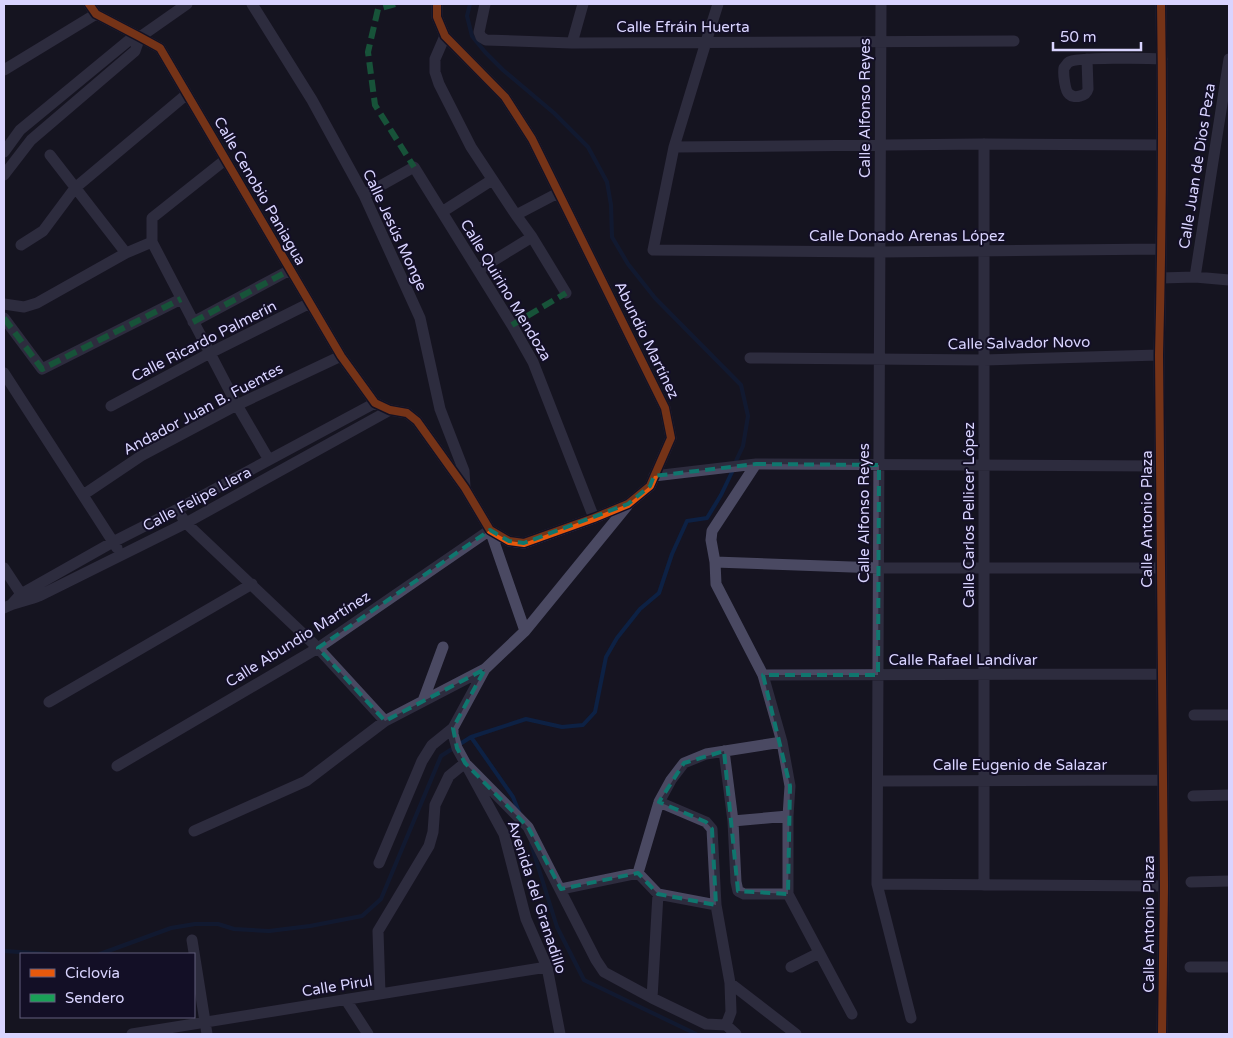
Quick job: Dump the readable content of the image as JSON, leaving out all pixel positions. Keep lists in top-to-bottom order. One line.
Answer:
{"streets":{"street":["Calle Efráin Huerta","Calle Alfonso Reyes","Calle Juan de Dios Peza","Calle Cenobio Paniagua","Calle Jesús Monge","Calle Donado Arenas López","Calle Quirino Mendoza","Abundio Martínez","Calle Ricardo Palmerín","Calle Salvador Novo","Andador Juan B. Fuentes","Calle Felipe Llera","Calle Carlos Pellicer López","Calle Antonio Plaza","Calle Abundio Martínez","Calle Rafael Landívar","Calle Eugenio de Salazar","Avenida del Granadillo","Calle Pirul"]},"crossings":[["Calle Efráin Huerta","Calle Alfonso Reyes"],["Calle Alfonso Reyes","Calle Donado Arenas López"],["Calle Alfonso Reyes","Calle Salvador Novo"],["Calle Alfonso Reyes","Calle Rafael Landívar"],["Calle Alfonso Reyes","Calle Eugenio de Salazar"],["Calle Cenobio Paniagua","Calle Ricardo Palmerín"],["Calle Cenobio Paniagua","Andador Juan B. Fuentes"],["Calle Cenobio Paniagua","Calle Felipe Llera"],["Calle Jesús Monge","Calle Quirino Mendoza"],["Calle Donado Arenas López","Calle Carlos Pellicer López"],["Calle Donado Arenas López","Calle Antonio Plaza"],["Calle Quirino Mendoza","Abundio Martínez"],["Abundio Martínez","Calle Abundio Martínez"],["Calle Salvador Novo","Calle Carlos Pellicer López"],["Calle Salvador Novo","Calle Antonio Plaza"],["Calle Carlos Pellicer López","Calle Rafael Landívar"],["Calle Carlos Pellicer López","Calle Eugenio de Salazar"],["Calle Antonio Plaza","Calle Rafael Landívar"],["Calle Antonio Plaza","Calle Eugenio de Salazar"],["Avenida del Granadillo","Calle Pirul"]],"legend":["Ciclovía","Sendero"],"scale_bar":"50 m"}
